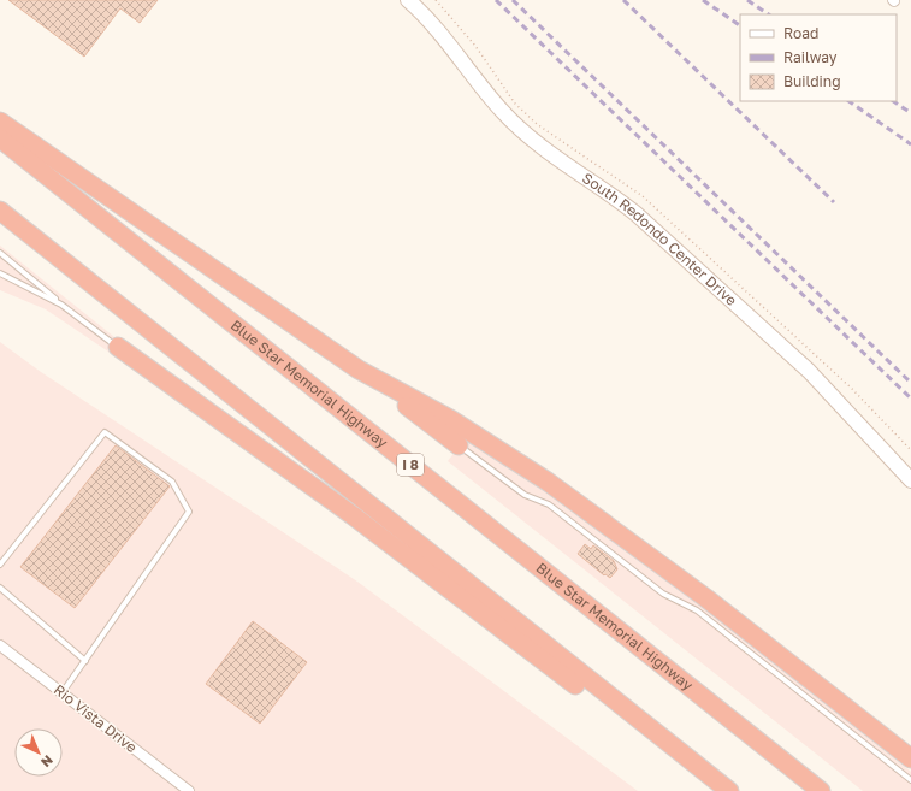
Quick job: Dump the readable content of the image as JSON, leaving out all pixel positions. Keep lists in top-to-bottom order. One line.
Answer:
{"streets":{"highway":["Blue Star Memorial Highway","I 8"],"street":["South Redondo Center Drive","Rio Vista Drive"]},"legend":["Road","Railway","Building"],"north":"bottom right"}
